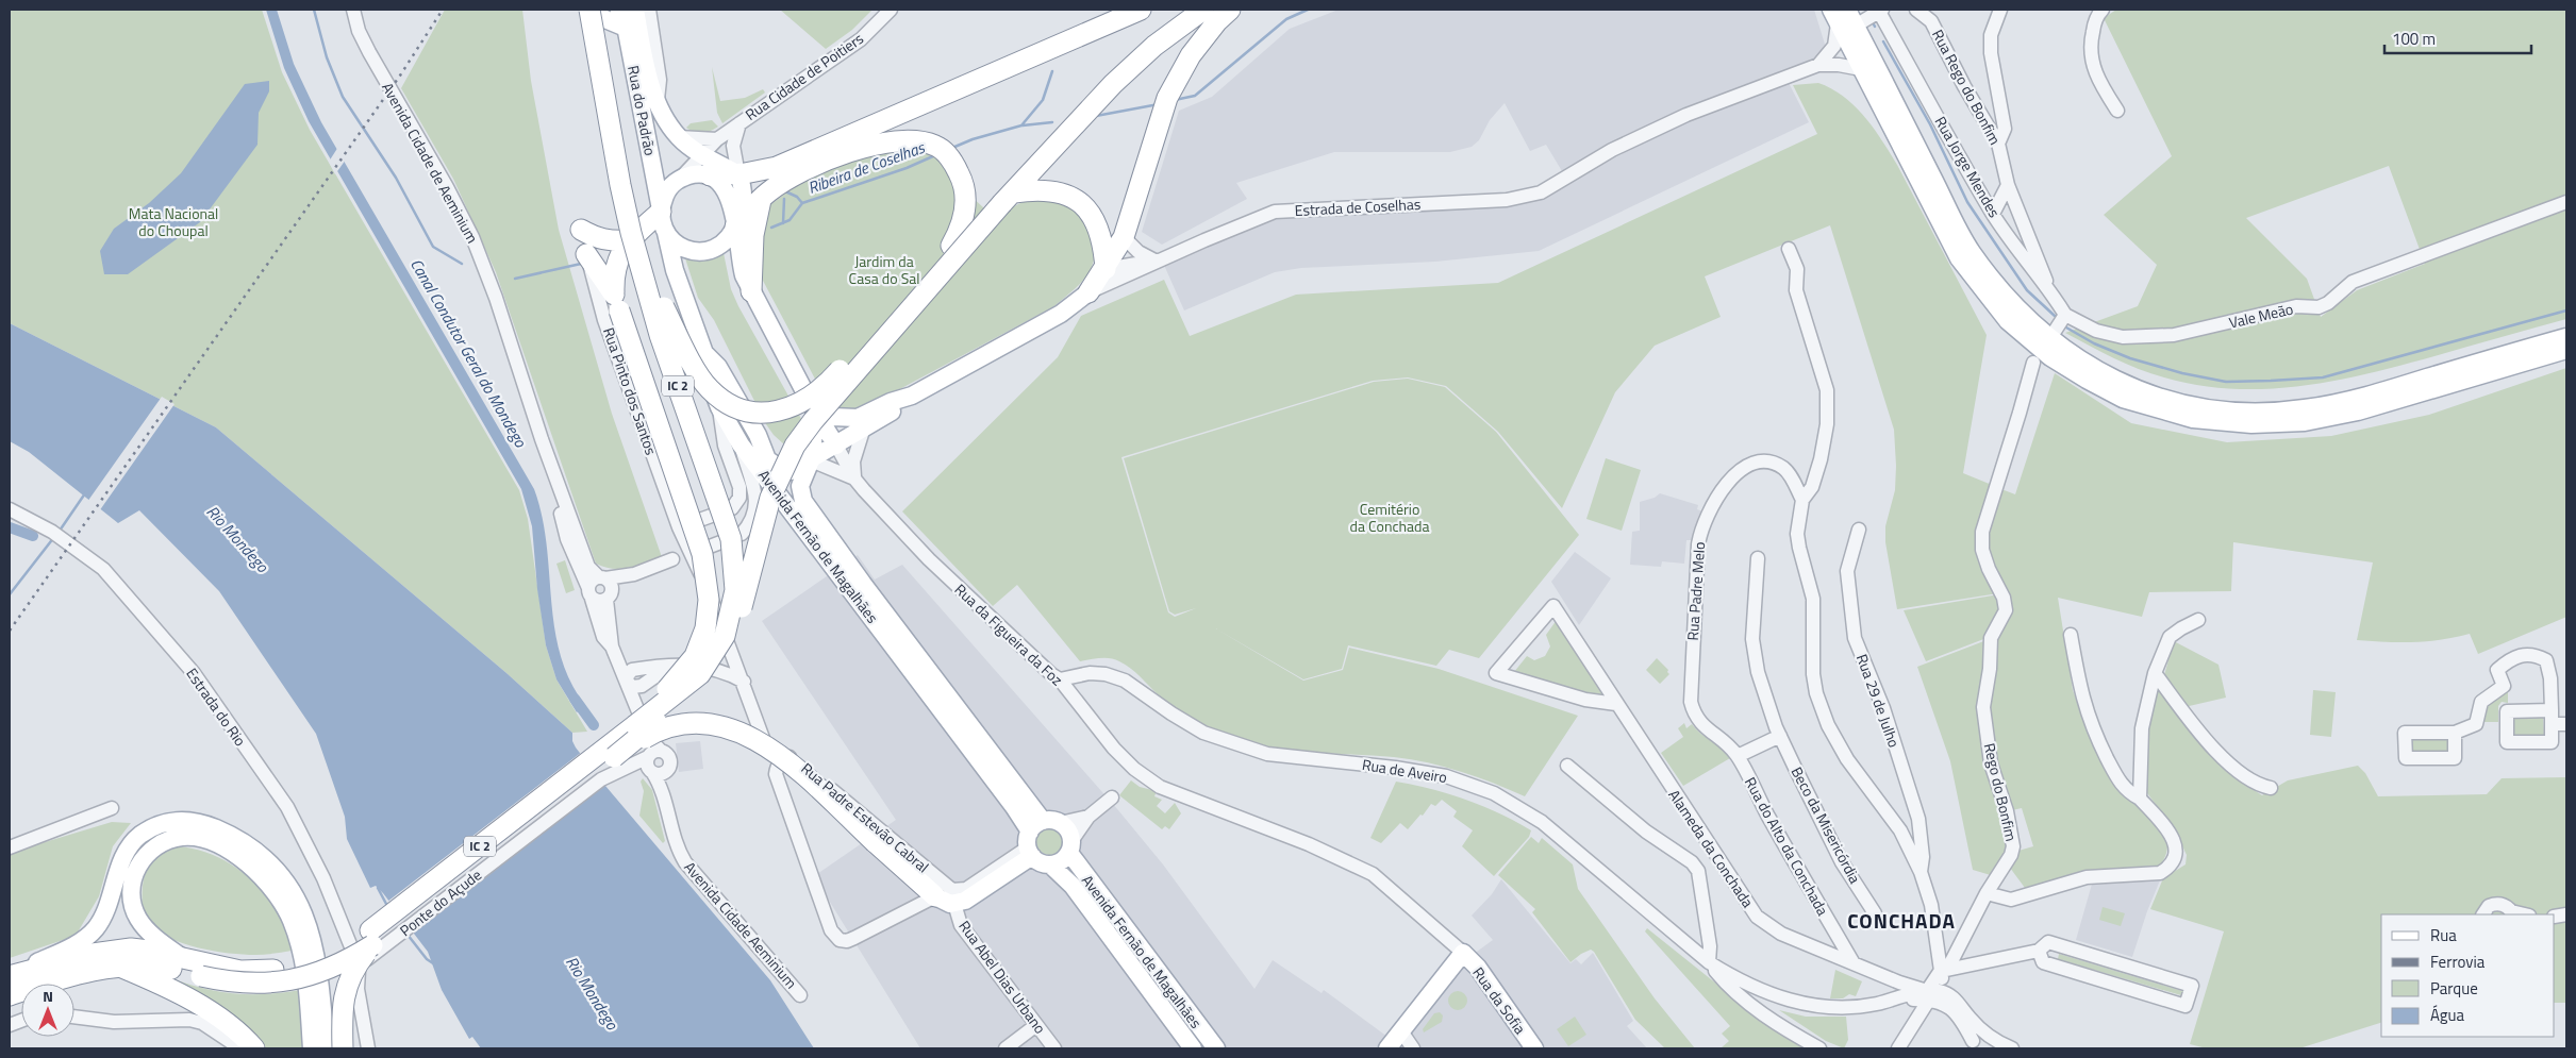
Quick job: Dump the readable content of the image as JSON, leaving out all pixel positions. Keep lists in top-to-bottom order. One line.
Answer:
{"streets":{"highway":["IC 2"],"main road":["Rua do Padrão","Estrada de Coselhas","Avenida Fernão de Magalhães","Rua da Figueira da Foz","Rua da Sofia"],"street":["Rua Cidade de Poitiers","Rua Rego do Bonfim","Avenida Cidade de Aeminium","Rua Jorge Mendes","Vale Meão","Rua Pinto dos Santos","Rua Padre Melo","Rua 29 de Julho","Estrada do Rio","Rua de Aveiro","Rego do Bonfim","Rua Padre Estevão Cabral","Beco da Misericórdia","Rua do Alto da Conchada","Alameda da Conchada","Ponte do Açude","Avenida Cidade Aeminium","Rua Abel Dias Urbano"]},"crossings":[["Rua Cidade de Poitiers","Rua do Padrão"],["Rua Cidade de Poitiers","Avenida Fernão de Magalhães"],["Rua Cidade de Poitiers","Rua da Figueira da Foz"],["Rua Rego do Bonfim","Rua Jorge Mendes"],["Rua do Padrão","Avenida Fernão de Magalhães"],["Rua do Padrão","Rua da Figueira da Foz"],["Rua Jorge Mendes","Vale Meão"],["IC 2","Estrada do Rio"],["IC 2","Ponte do Açude"],["Rua Pinto dos Santos","Rua Padre Estevão Cabral"],["Avenida Fernão de Magalhães","Rua da Figueira da Foz"],["Avenida Fernão de Magalhães","Rua Padre Estevão Cabral"],["Rua Padre Melo","Rua do Alto da Conchada"],["Rua da Figueira da Foz","Rua de Aveiro"],["Rua da Figueira da Foz","Rua da Sofia"],["Estrada do Rio","Ponte do Açude"],["Rua de Aveiro","Rego do Bonfim"],["Rua de Aveiro","Alameda da Conchada"],["Rego do Bonfim","Alameda da Conchada"],["Rua do Alto da Conchada","Alameda da Conchada"]],"districts":["CONCHADA"],"water":["Ribeira de Coselhas","Canal Condutor Geral do Mondego","Rio Mondego"],"parks":["Mata Nacional do Choupal","Jardim da Casa do Sal","Cemitério da Conchada"],"legend":["Rua","Ferrovia","Parque","Água"],"scale_bar":"100 m","north":"top"}
